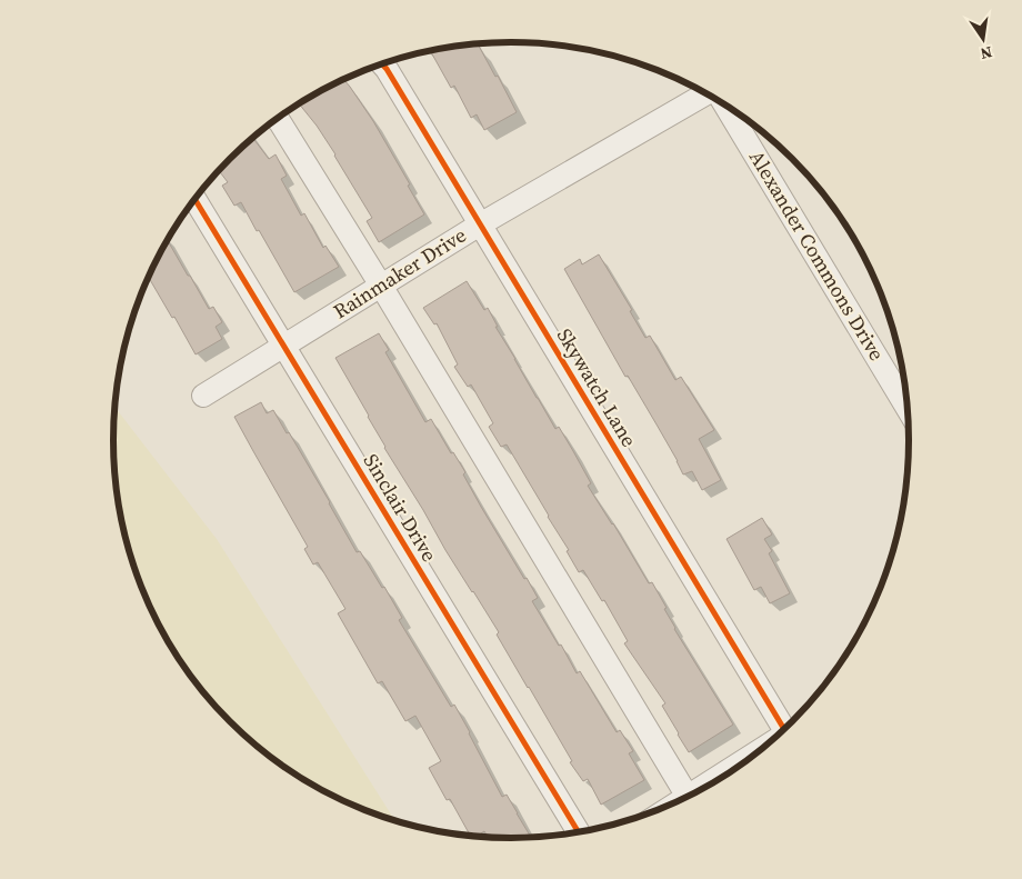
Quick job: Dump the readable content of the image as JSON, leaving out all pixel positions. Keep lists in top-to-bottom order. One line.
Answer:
{"streets":{"street":["Alexander Commons Drive","Rainmaker Drive","Skywatch Lane","Sinclair Drive"]},"crossings":[["Rainmaker Drive","Skywatch Lane"],["Rainmaker Drive","Sinclair Drive"]],"north":"bottom"}
